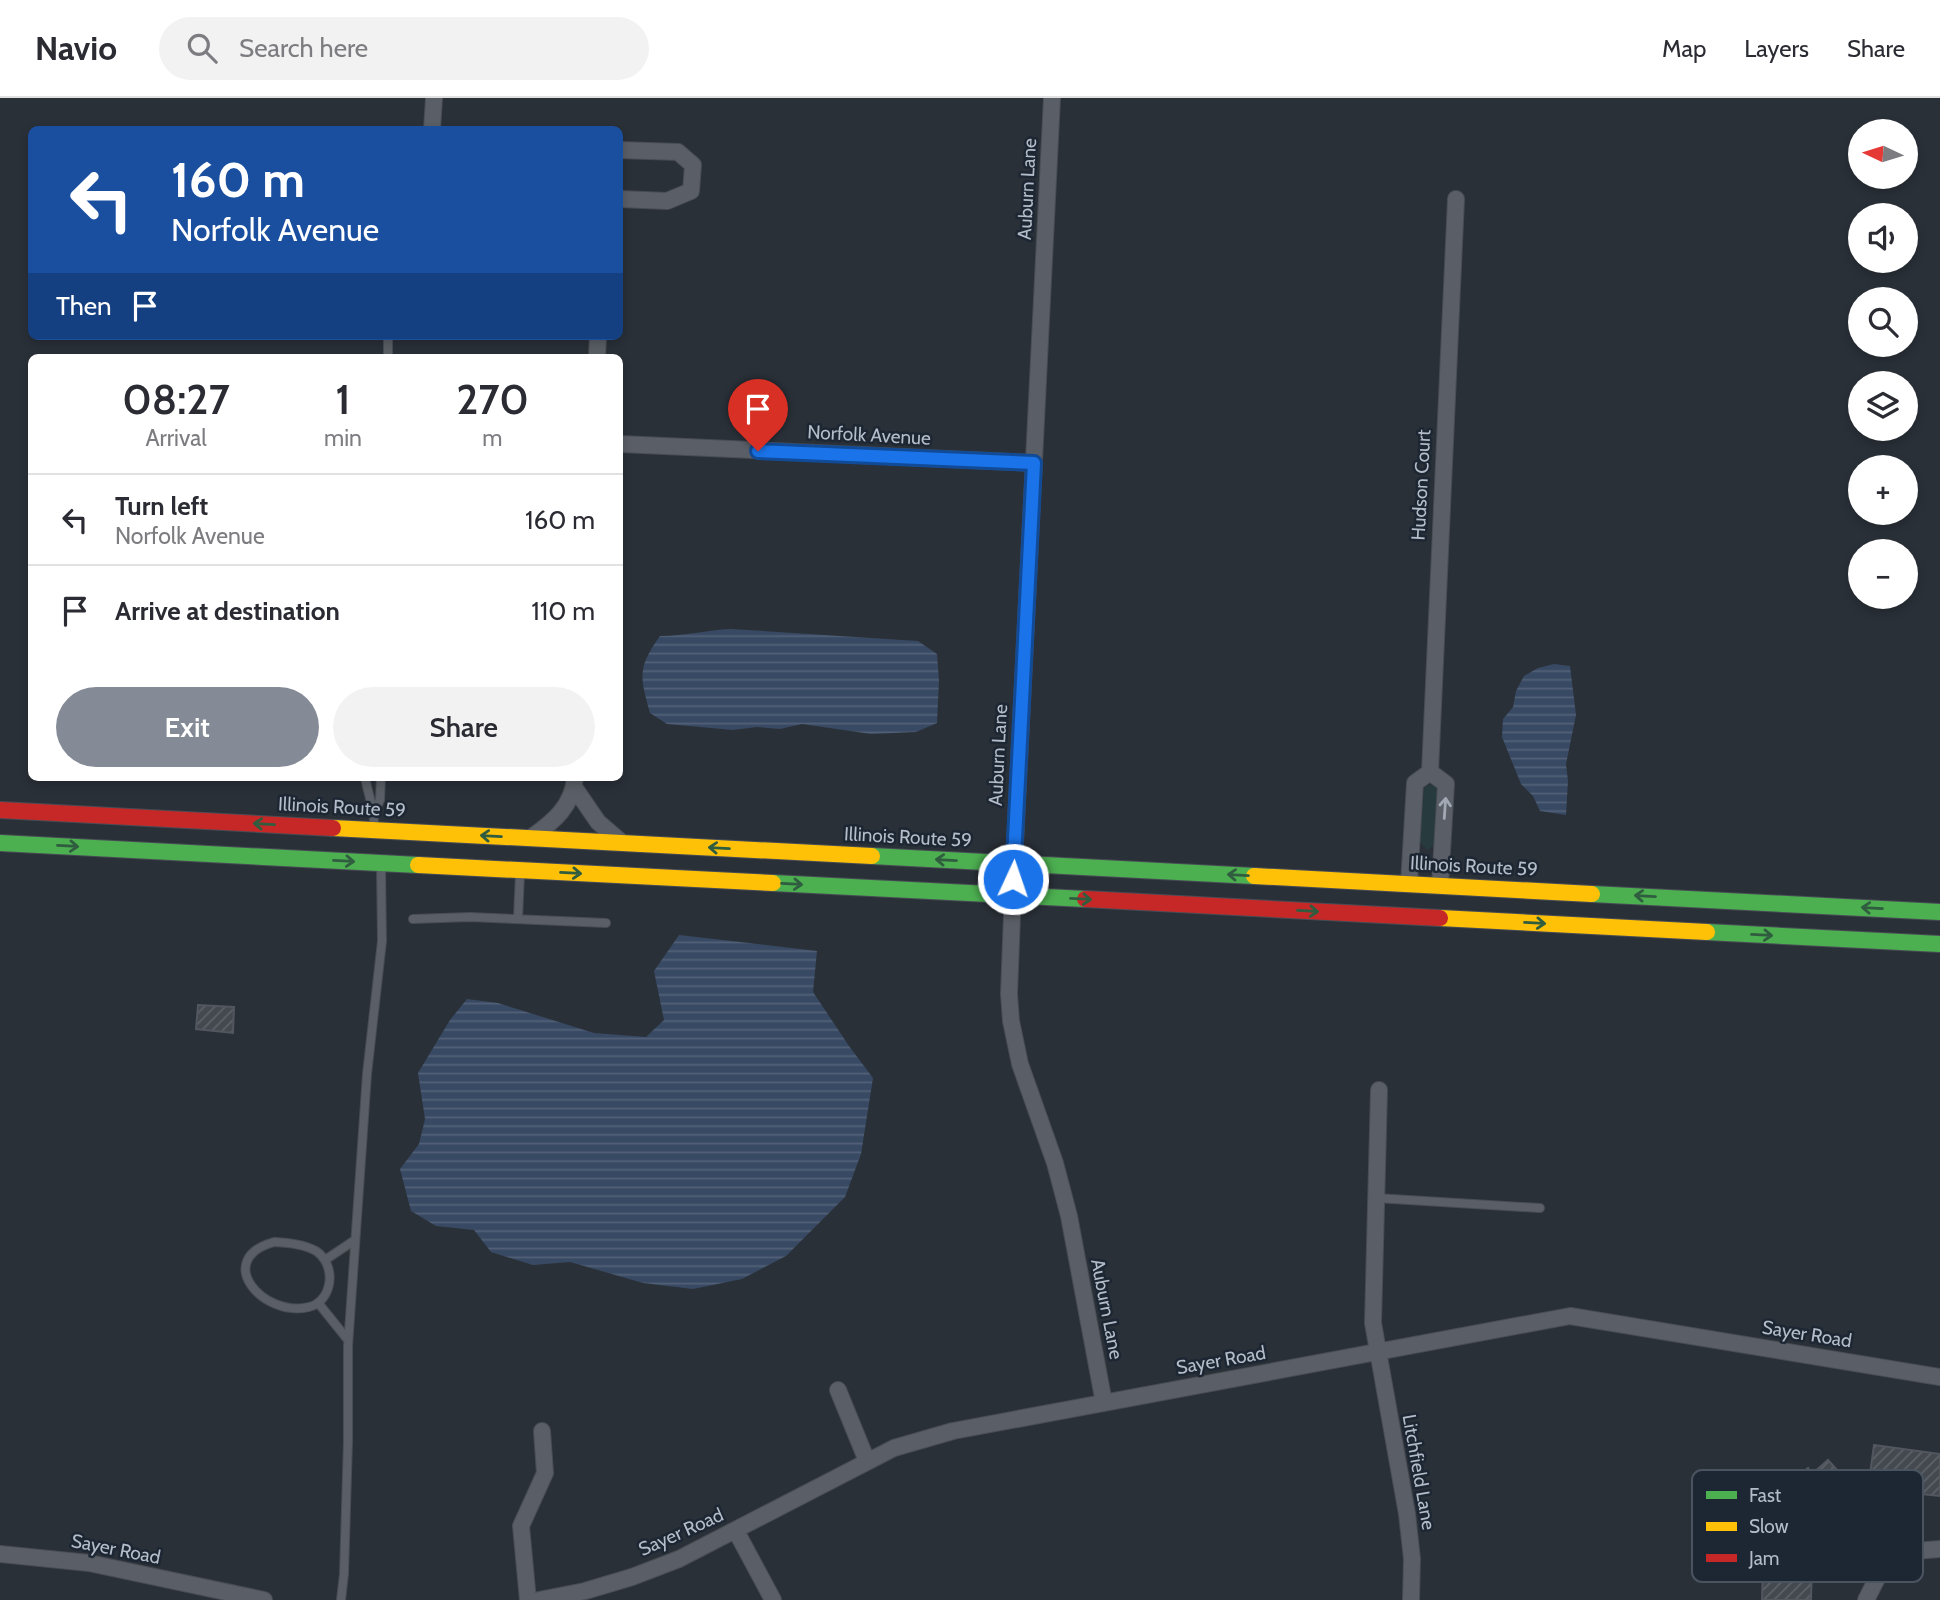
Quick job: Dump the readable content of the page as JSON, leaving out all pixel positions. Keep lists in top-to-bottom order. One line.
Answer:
{"streets":{"main road":["Illinois Route 59"],"street":["Auburn Lane","Norfolk Avenue","Hudson Court","Sayer Road","Litchfield Lane"]},"crossings":[["Auburn Lane","Norfolk Avenue"],["Auburn Lane","Illinois Route 59"],["Auburn Lane","Sayer Road"],["Hudson Court","Illinois Route 59"],["Sayer Road","Litchfield Lane"]],"legend":["Fast","Slow","Jam"],"north":"left","page":{"header":"Navio","search":"Search here","nav":["Map","Layers","Share"],"map_buttons":["+","−"],"turn":["160 m","Norfolk Avenue"],"then":"Then","eta":["08:27","Arrival","1","min","270","m"],"list":[{"name":"Turn left","note":"Norfolk Avenue","value":"160 m"},{"name":"Arrive at destination","value":"110 m"}],"buttons":["Exit","Share"]}}
